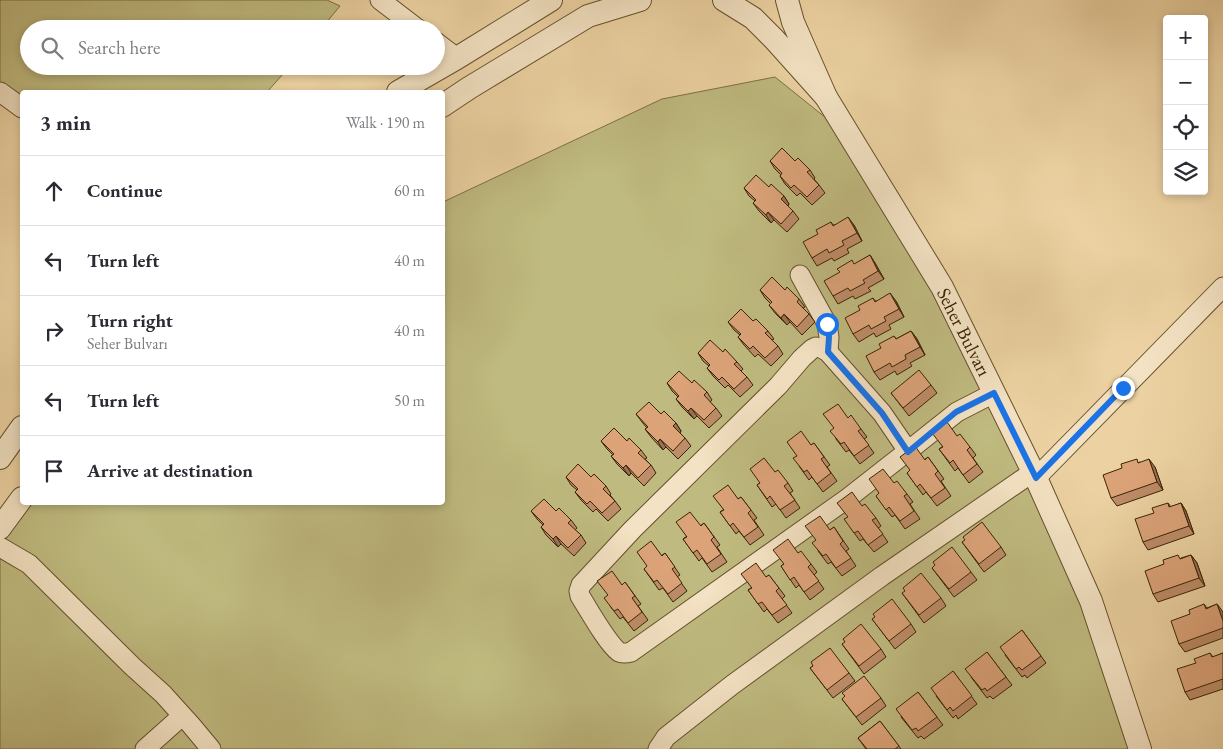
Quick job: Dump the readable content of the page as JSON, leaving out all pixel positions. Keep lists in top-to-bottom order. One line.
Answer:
{"streets":{"street":["Seher Bulvarı"]},"page":{"map_buttons":["+","−"],"search":"Search here","heading":["3 min","Walk · 190 m"],"list":[["Continue","60 m"],["Turn left","40 m"],["Turn right","Seher Bulvarı","40 m"],["Turn left","50 m"],"Arrive at destination"]}}
